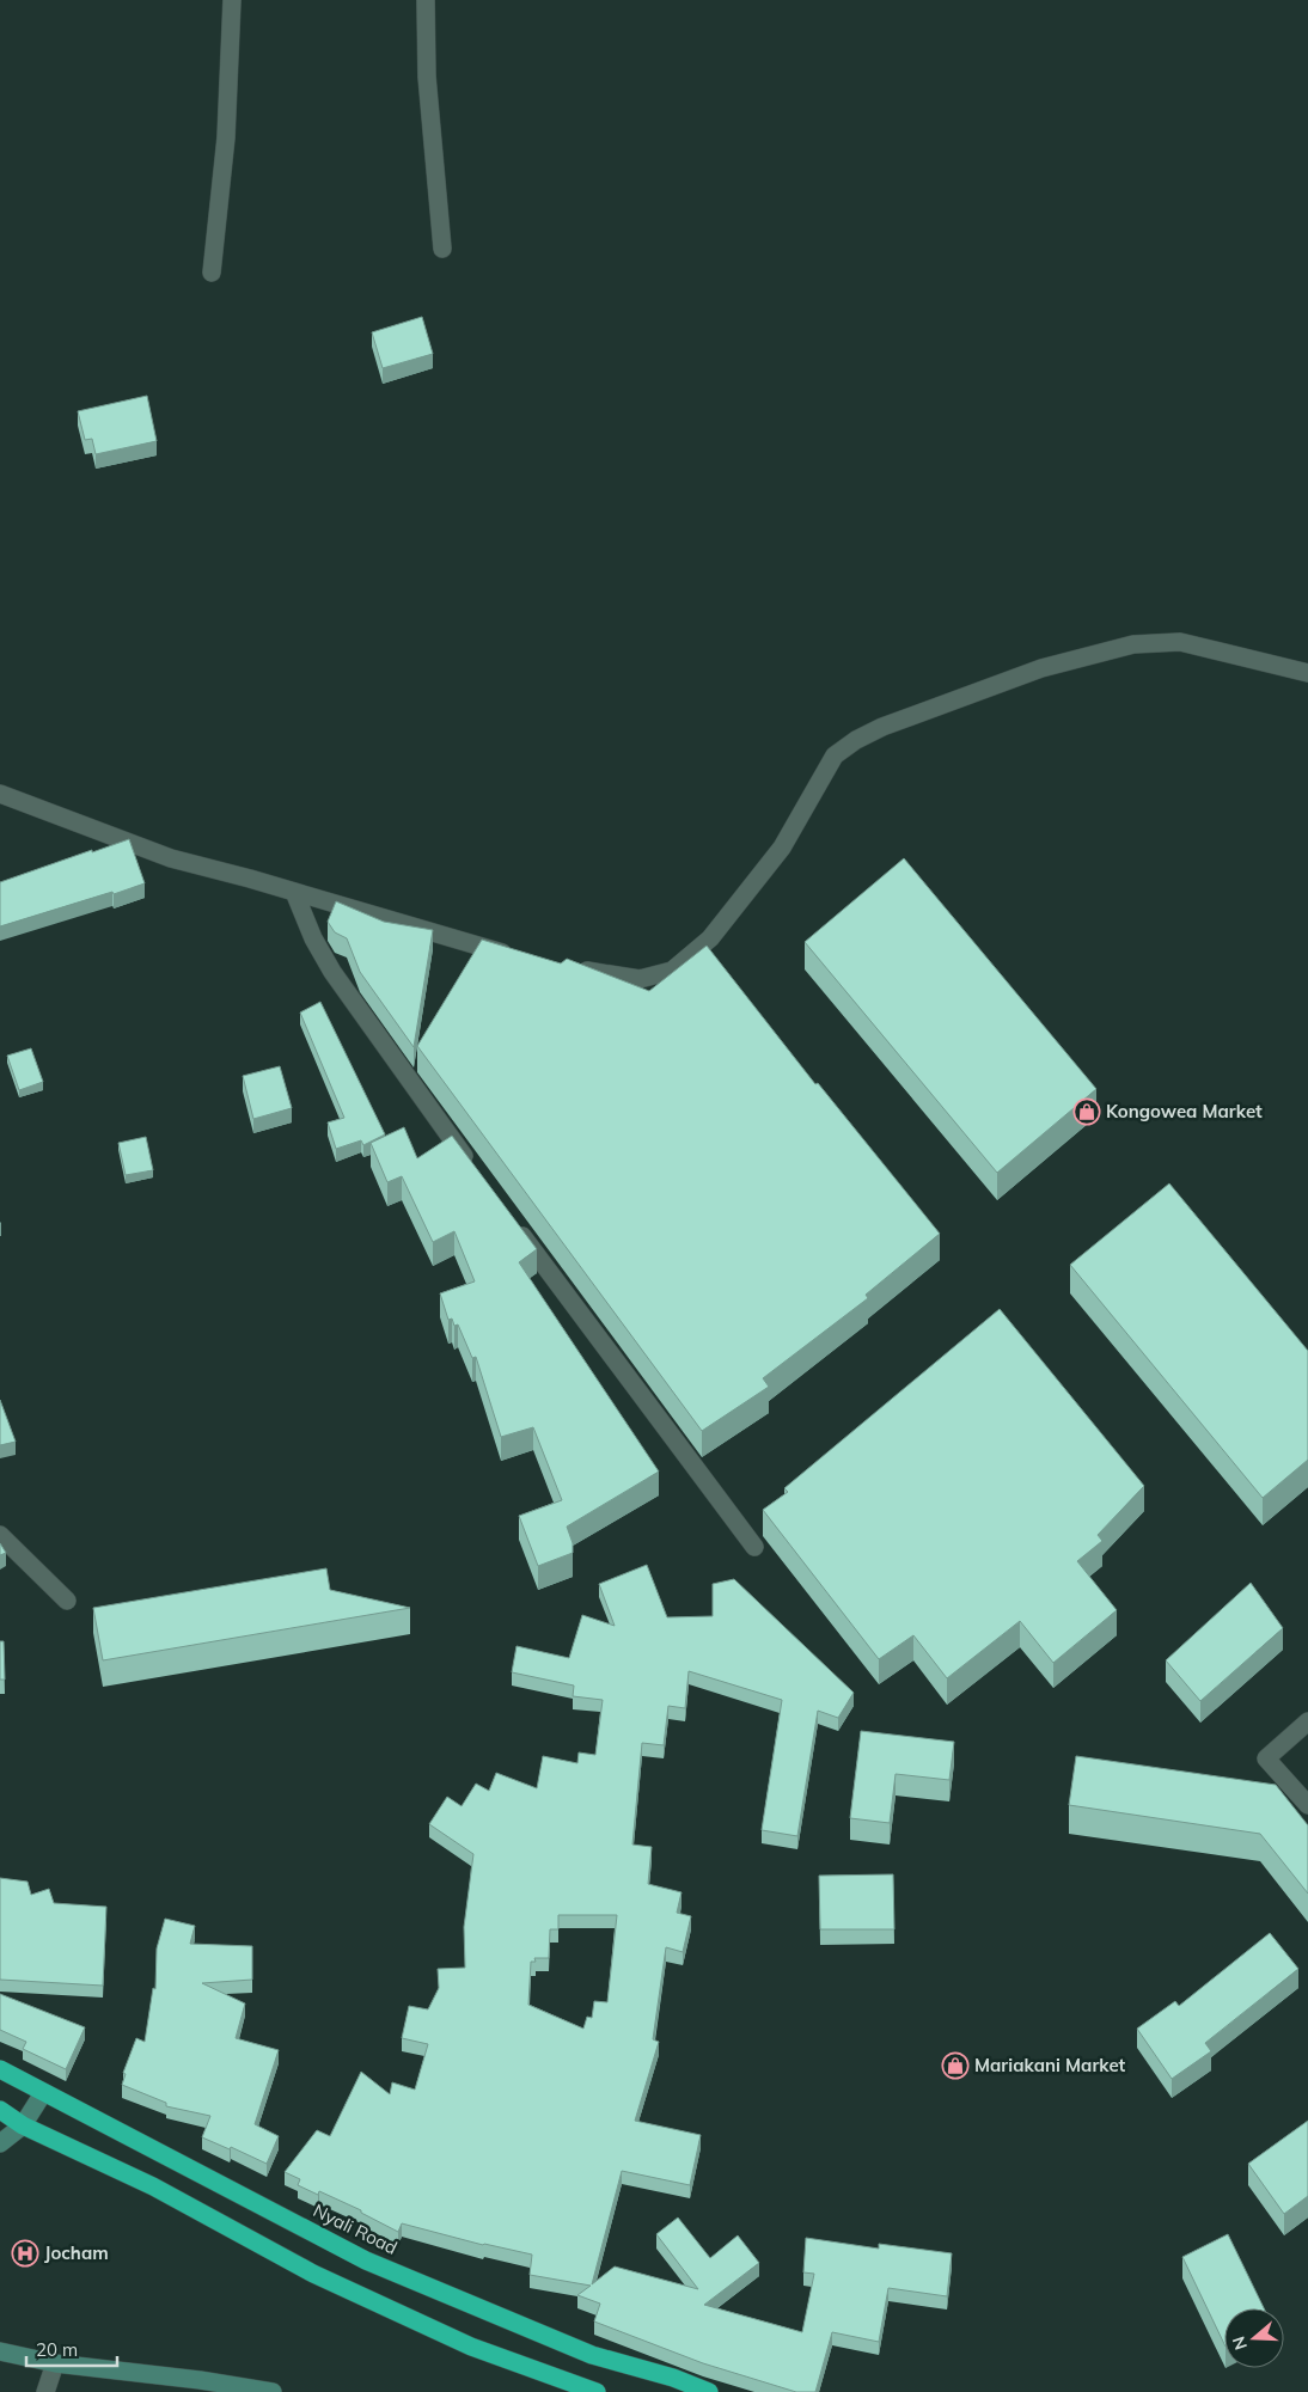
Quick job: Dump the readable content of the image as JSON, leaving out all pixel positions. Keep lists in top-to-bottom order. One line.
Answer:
{"streets":{"highway":["Nyali Road"]},"places":{"shop":["Kongowea Market","Mariakani Market"],"hospital":["Jocham"]},"scale_bar":"20 m","north":"left"}
